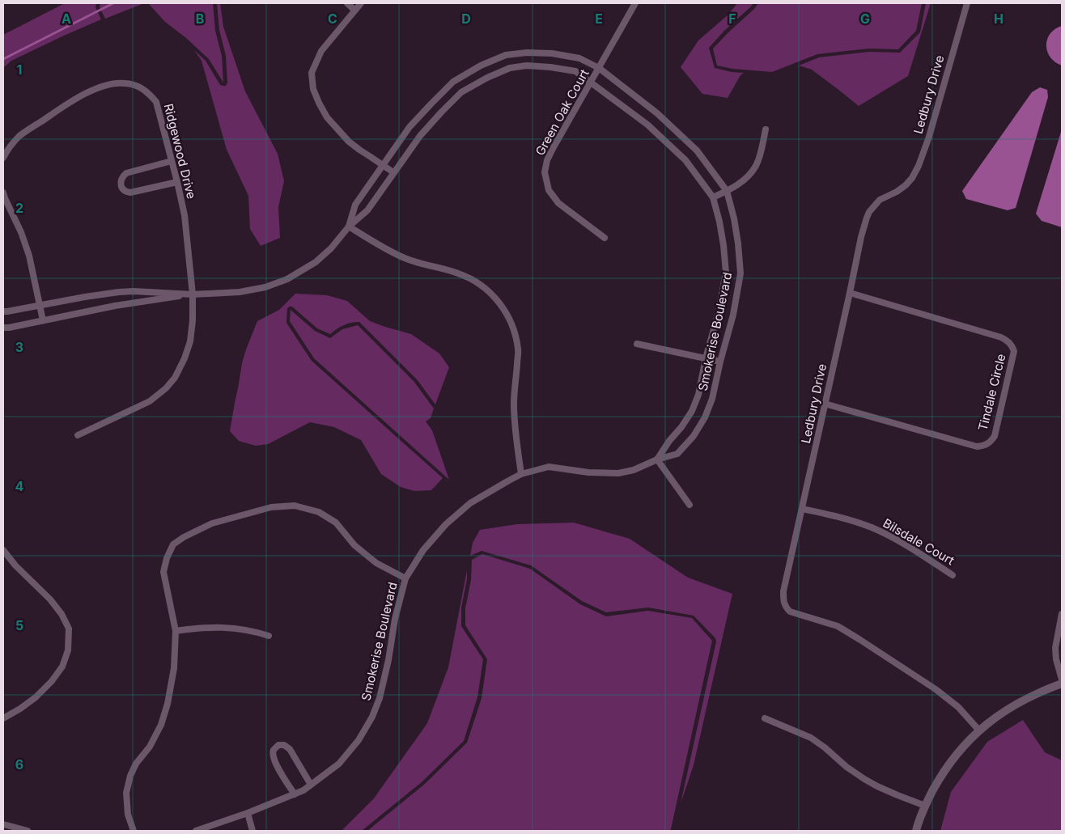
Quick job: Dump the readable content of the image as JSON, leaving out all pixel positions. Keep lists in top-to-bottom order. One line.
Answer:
{"streets":{"street":["Ledbury Drive","Green Oak Court","Ridgewood Drive","Smokerise Boulevard","Tindale Circle","Bilsdale Court"]},"crossings":[["Ledbury Drive","Tindale Circle"],["Ledbury Drive","Bilsdale Court"],["Green Oak Court","Smokerise Boulevard"]],"grid":{"columns":["A","B","C","D","E","F","G","H"],"rows":["1","2","3","4","5","6"]}}
